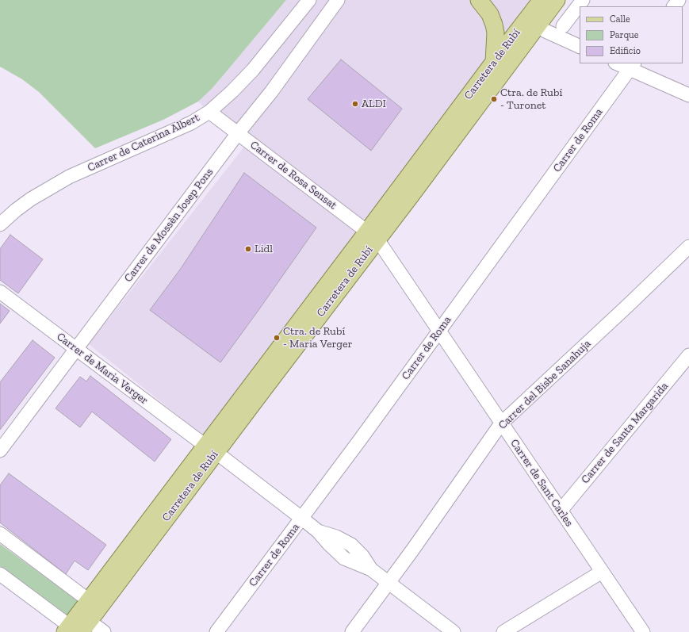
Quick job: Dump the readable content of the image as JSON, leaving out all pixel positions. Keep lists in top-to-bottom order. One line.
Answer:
{"streets":{"main road":["Carretera de Rubí"],"street":["Carrer de Roma","Carrer de Caterina Albert","Carrer de Rosa Sensat","Carrer de Mossèn Josep Pons","Carrer de Maria Verger","Carrer del Bisbe Sanahuja","Carrer de Santa Margarida","Carrer de Sant Carles"]},"crossings":[["Carretera de Rubí","Carrer de Rosa Sensat"],["Carretera de Rubí","Carrer de Maria Verger"],["Carretera de Rubí","Carrer de Sant Carles"],["Carrer de Roma","Carrer de Maria Verger"],["Carrer de Roma","Carrer de Sant Carles"],["Carrer de Caterina Albert","Carrer de Rosa Sensat"],["Carrer de Rosa Sensat","Carrer de Mossèn Josep Pons"],["Carrer de Rosa Sensat","Carrer de Sant Carles"],["Carrer de Mossèn Josep Pons","Carrer de Maria Verger"],["Carrer de Maria Verger","Carrer del Bisbe Sanahuja"],["Carrer del Bisbe Sanahuja","Carrer de Sant Carles"],["Carrer de Santa Margarida","Carrer de Sant Carles"]],"places":["Ctra. de Rubí - Turonet","ALDI","Lidl","Ctra. de Rubí - Maria Verger"],"legend":["Calle","Parque","Edificio"]}
